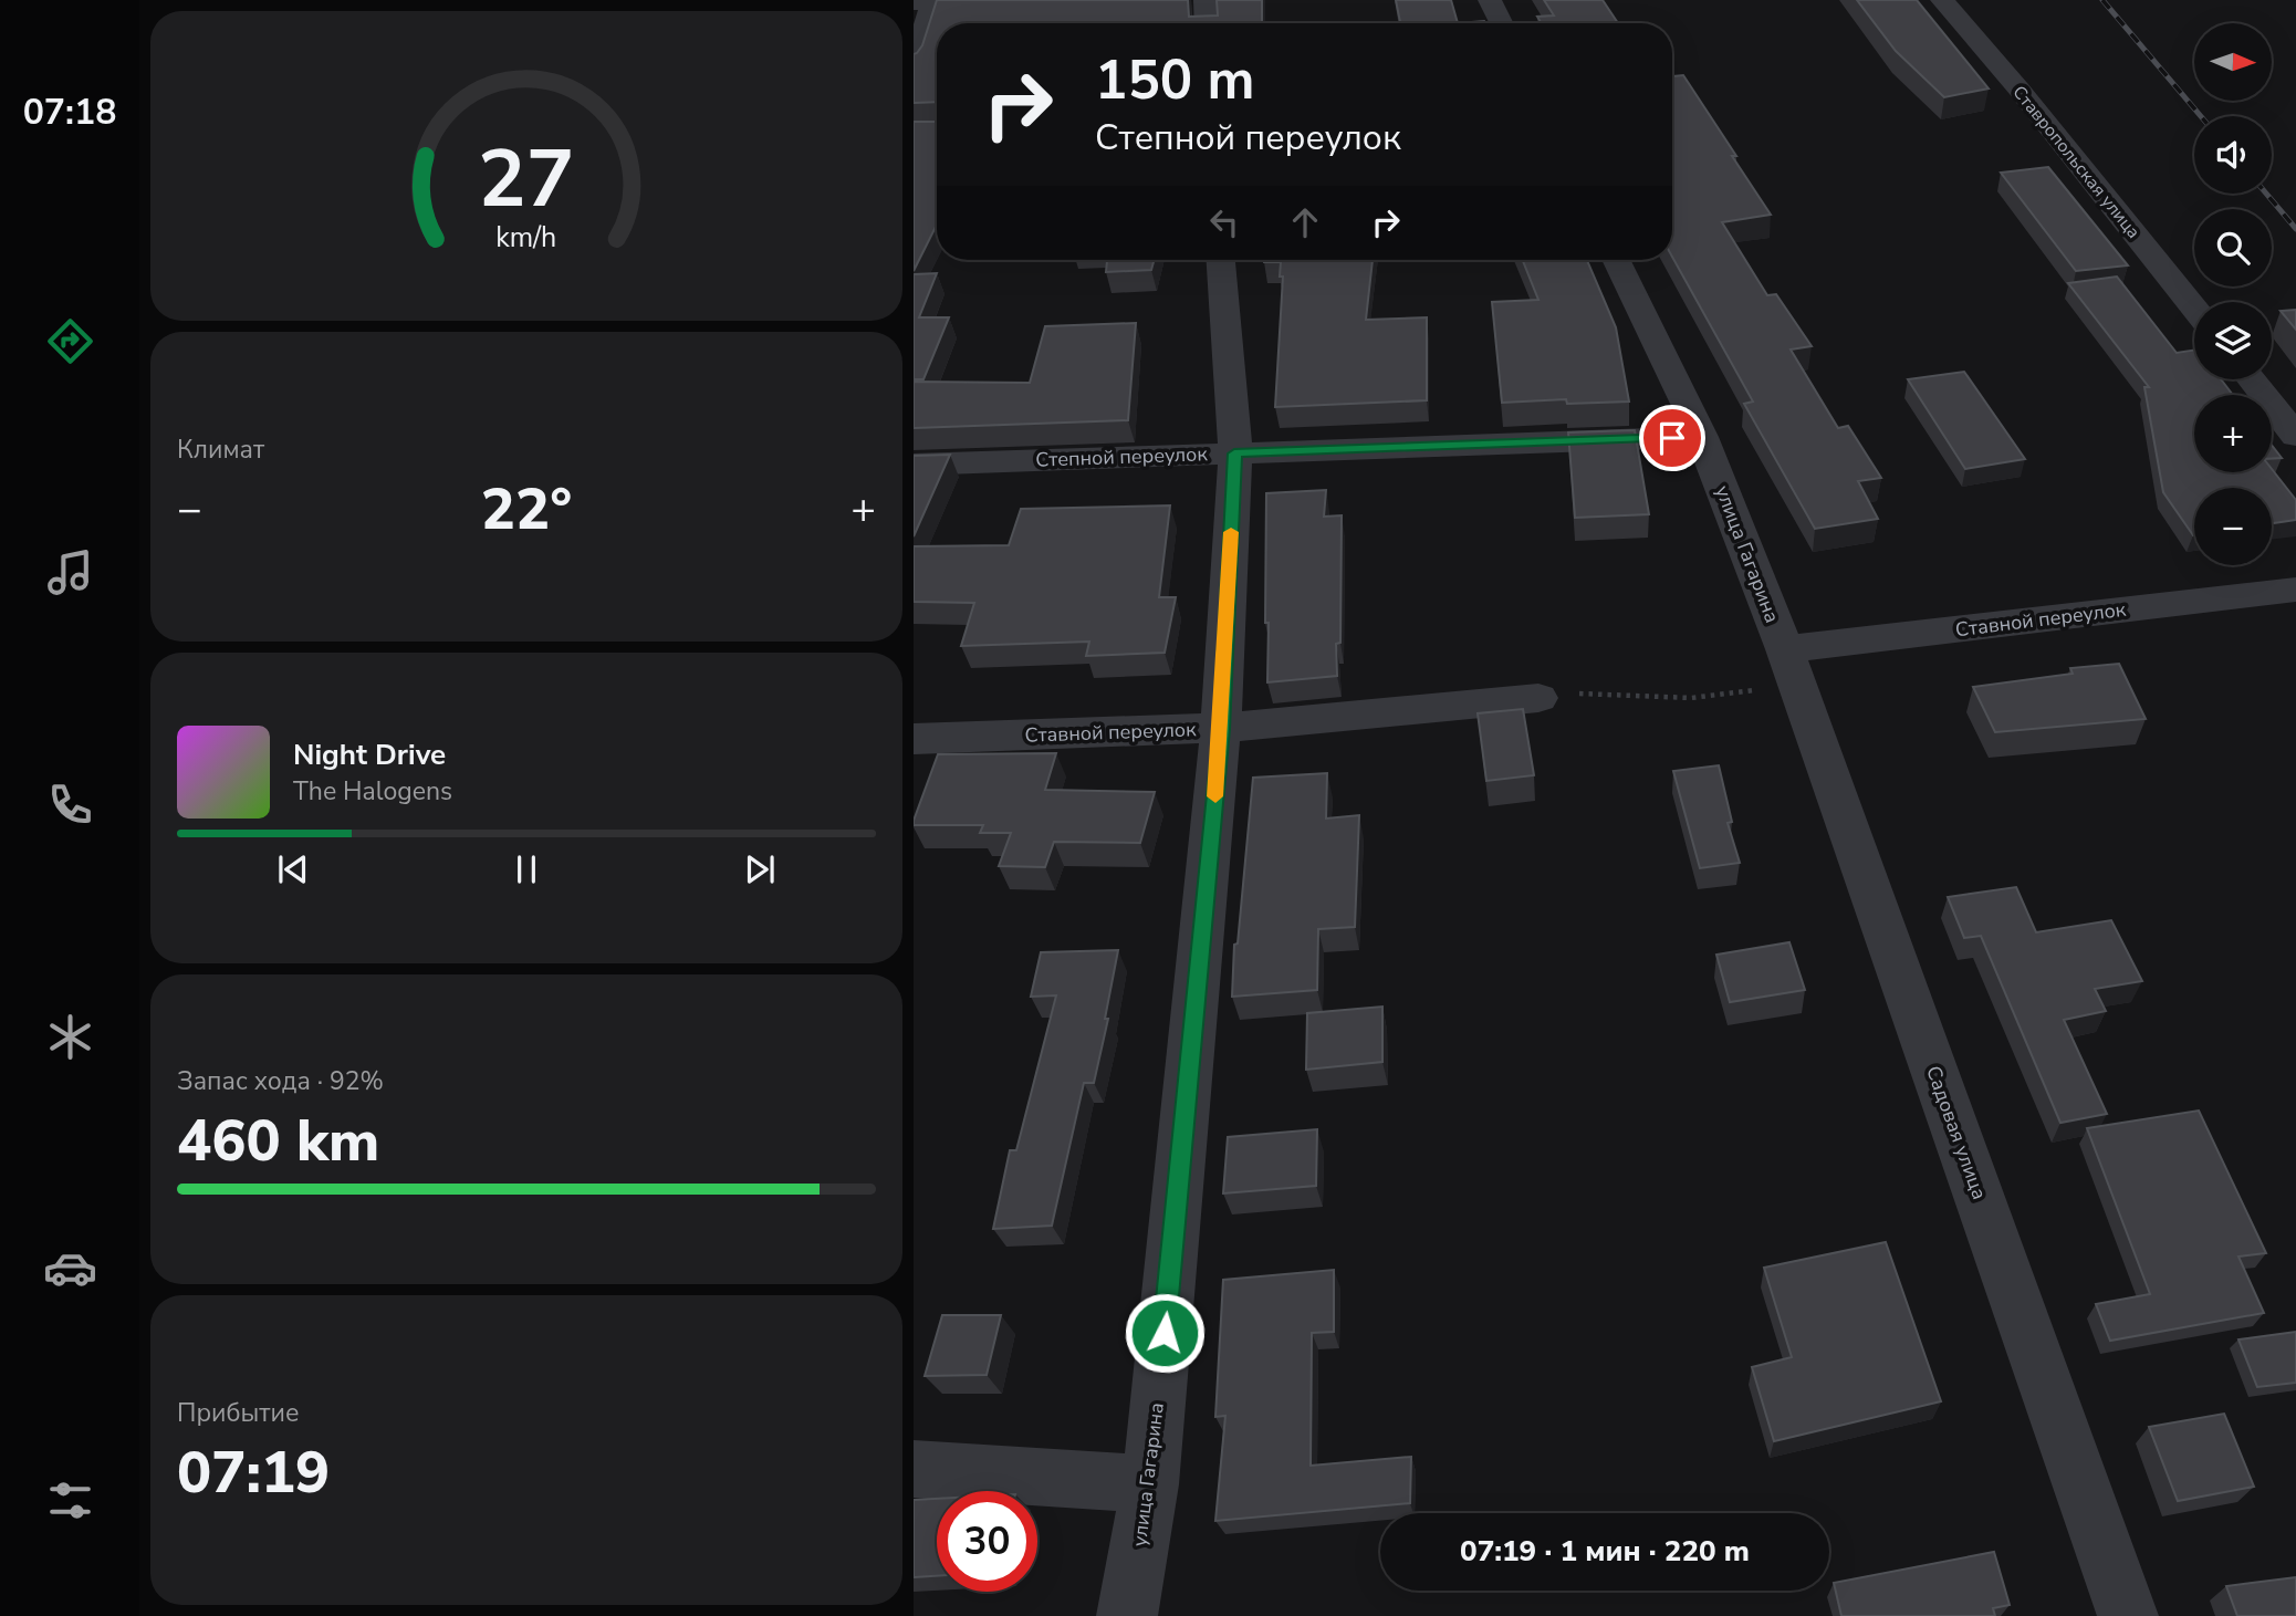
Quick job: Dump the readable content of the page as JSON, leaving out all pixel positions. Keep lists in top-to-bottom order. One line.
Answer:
{"streets":{"street":["Ставропольская улица","Степной переулок","улица Гагарина","Ставной переулок","Садовая улица"]},"crossings":[["Степной переулок","улица Гагарина"],["улица Гагарина","Ставной переулок"],["улица Гагарина","Садовая улица"],["Ставной переулок","Садовая улица"]],"north":"right","page":{"tabs":"07:18","map_buttons":["+","−"],"turn":["150 m","Степной переулок"],"tile":["Климат",["Запас хода · 92%","460 km"],["Прибытие","07:19"]],"heat":["−","22°","+"],"song":["Night Drive","The Halogens"],"limit":"30","trip":"07:19 · 1 мин · 220 m","gauge":["27","km/h"]}}
